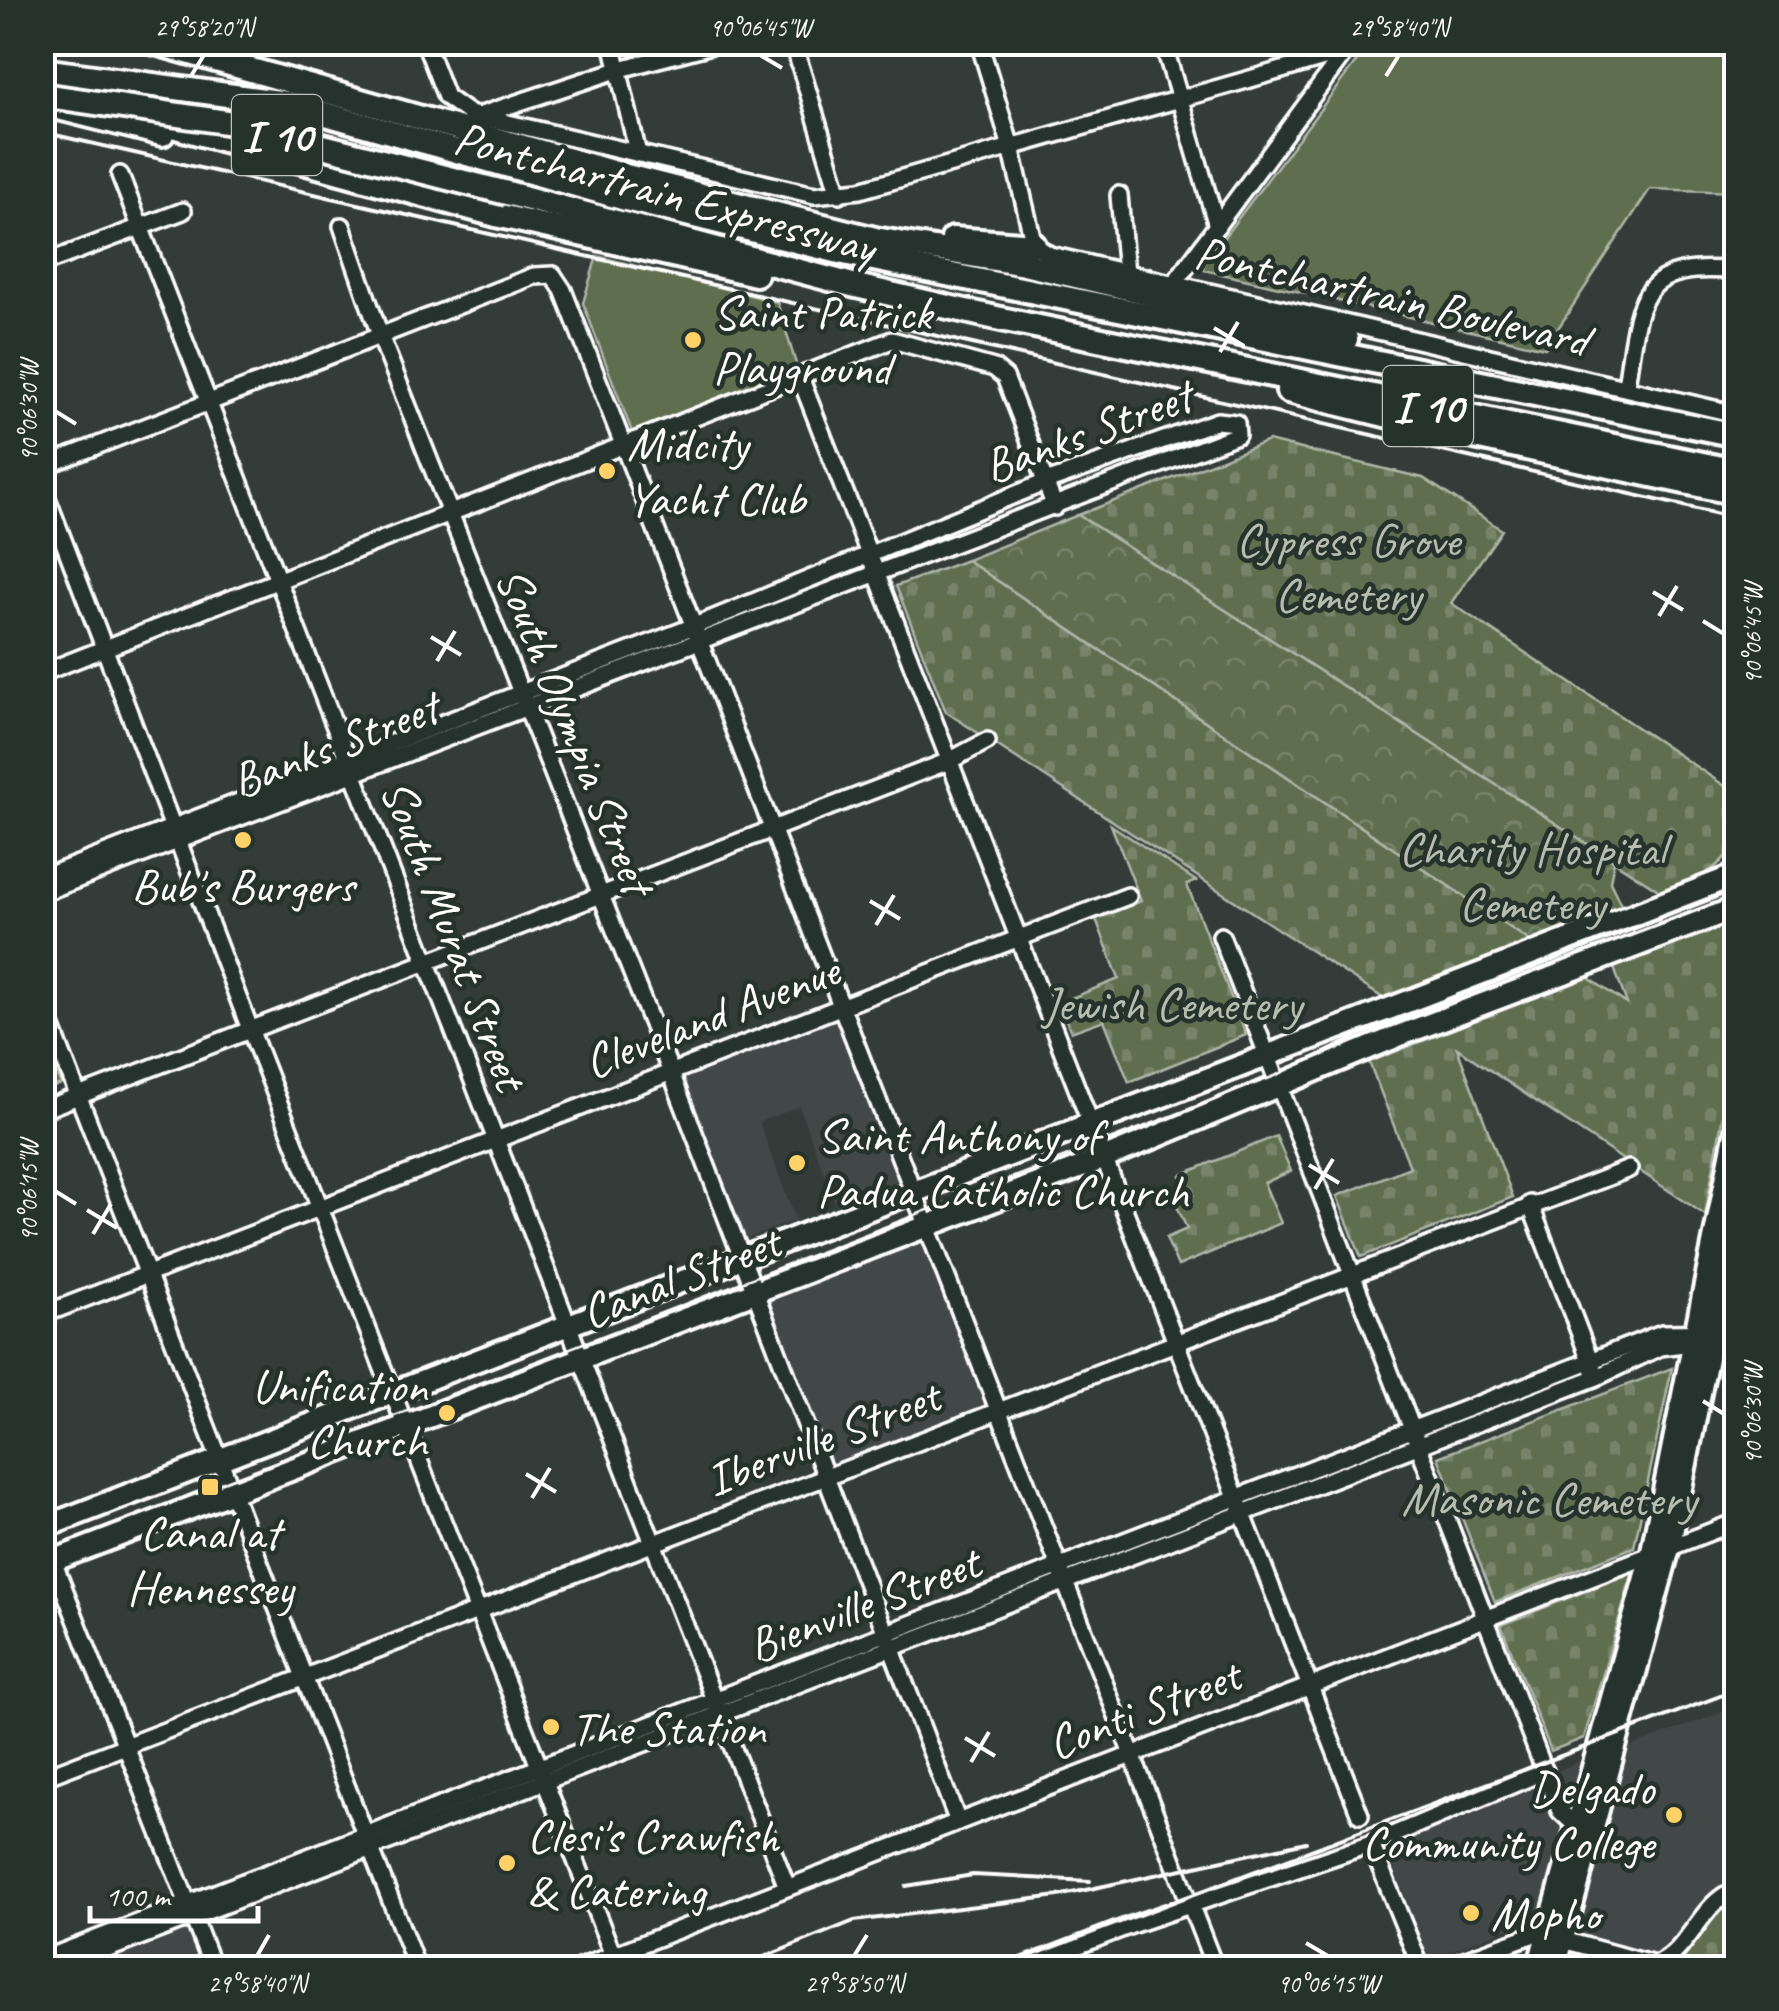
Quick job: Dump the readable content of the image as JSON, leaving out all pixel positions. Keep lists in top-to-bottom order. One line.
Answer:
{"streets":{"highway":["I 10","Pontchartrain Expressway"],"main road":["Canal Street"],"street":["Pontchartrain Boulevard","Banks Street","South Olympia Street","South Murat Street","Cleveland Avenue","Iberville Street","Bienville Street","Conti Street"]},"crossings":[["Banks Street","South Olympia Street"],["Banks Street","South Murat Street"],["South Olympia Street","Cleveland Avenue"],["South Olympia Street","Canal Street"],["South Olympia Street","Iberville Street"],["South Olympia Street","Bienville Street"],["South Olympia Street","Conti Street"],["South Murat Street","Cleveland Avenue"],["South Murat Street","Canal Street"],["South Murat Street","Iberville Street"],["South Murat Street","Bienville Street"],["South Murat Street","Conti Street"]],"parks":["Cypress Grove Cemetery","Charity Hospital Cemetery","Jewish Cemetery","Masonic Cemetery"],"places":{"other":["Saint Patrick Playground","Midcity Yacht Club","Bub's Burgers","Saint Anthony of Padua Catholic Church","Unification Church","The Station","Delgado Community College","Clesi's Crawfish & Catering","Mopho"],"transit":["Canal at Hennessey"]},"scale_bar":"100 m","coordinates":["29°58'20\"N","90°06'45\"W","29°58'40\"N","90°06'30\"W","90°06'15\"W","29°58'50\"N"]}
